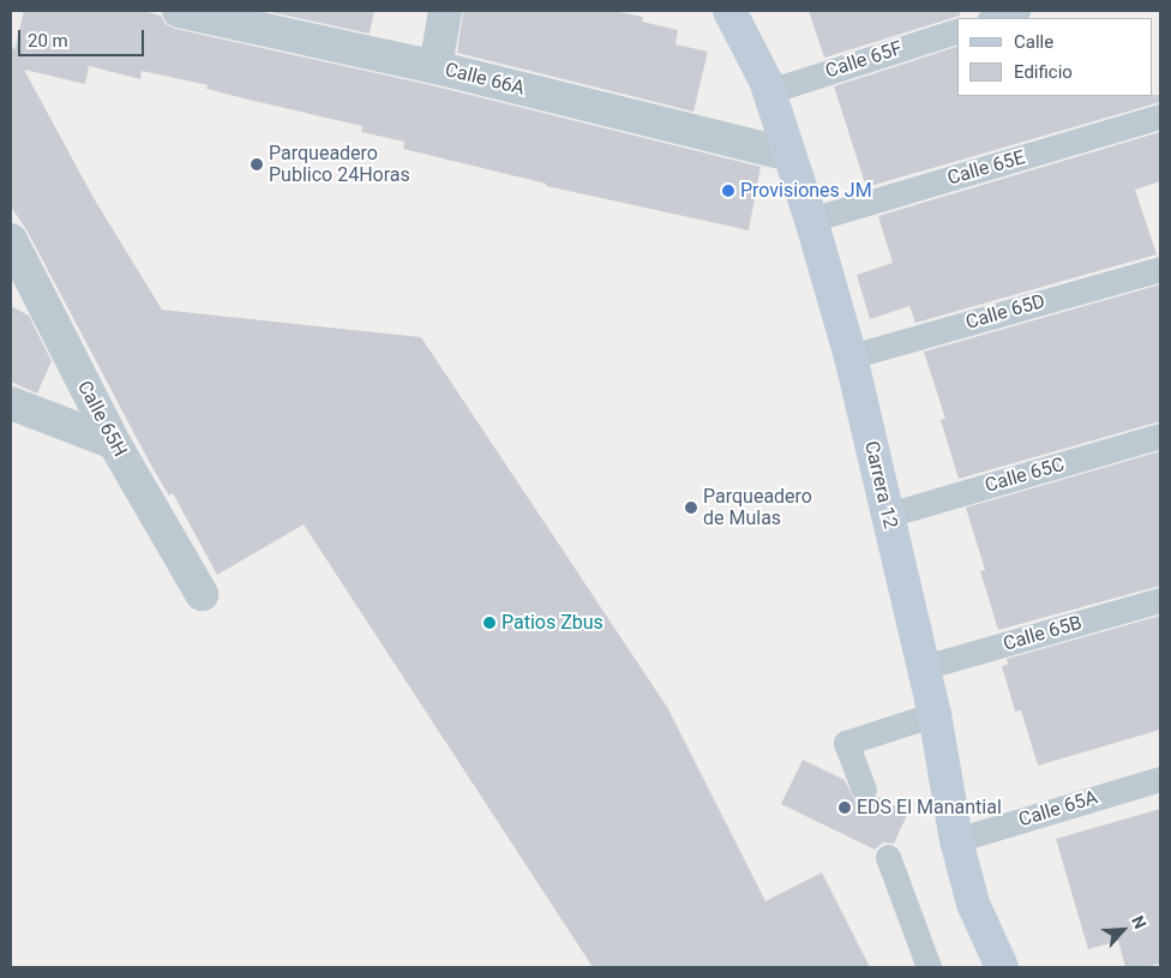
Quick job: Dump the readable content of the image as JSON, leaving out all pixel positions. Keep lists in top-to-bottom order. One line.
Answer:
{"streets":{"main road":["Carrera 12"],"street":["Calle 66A","Calle 65H"],"lane":["Calle 65F","Calle 65E","Calle 65D","Calle 65C","Calle 65B","Calle 65A"]},"crossings":[["Calle 65F","Carrera 12"],["Calle 66A","Carrera 12"],["Calle 65E","Carrera 12"],["Calle 65D","Carrera 12"],["Calle 65C","Carrera 12"],["Carrera 12","Calle 65B"],["Carrera 12","Calle 65A"]],"places":["Parqueadero Publico 24Horas","Provisiones JM","Parqueadero de Mulas","Patios Zbus","EDS El Manantial"],"legend":["Calle","Edificio"],"scale_bar":"20 m","north":"top right"}
